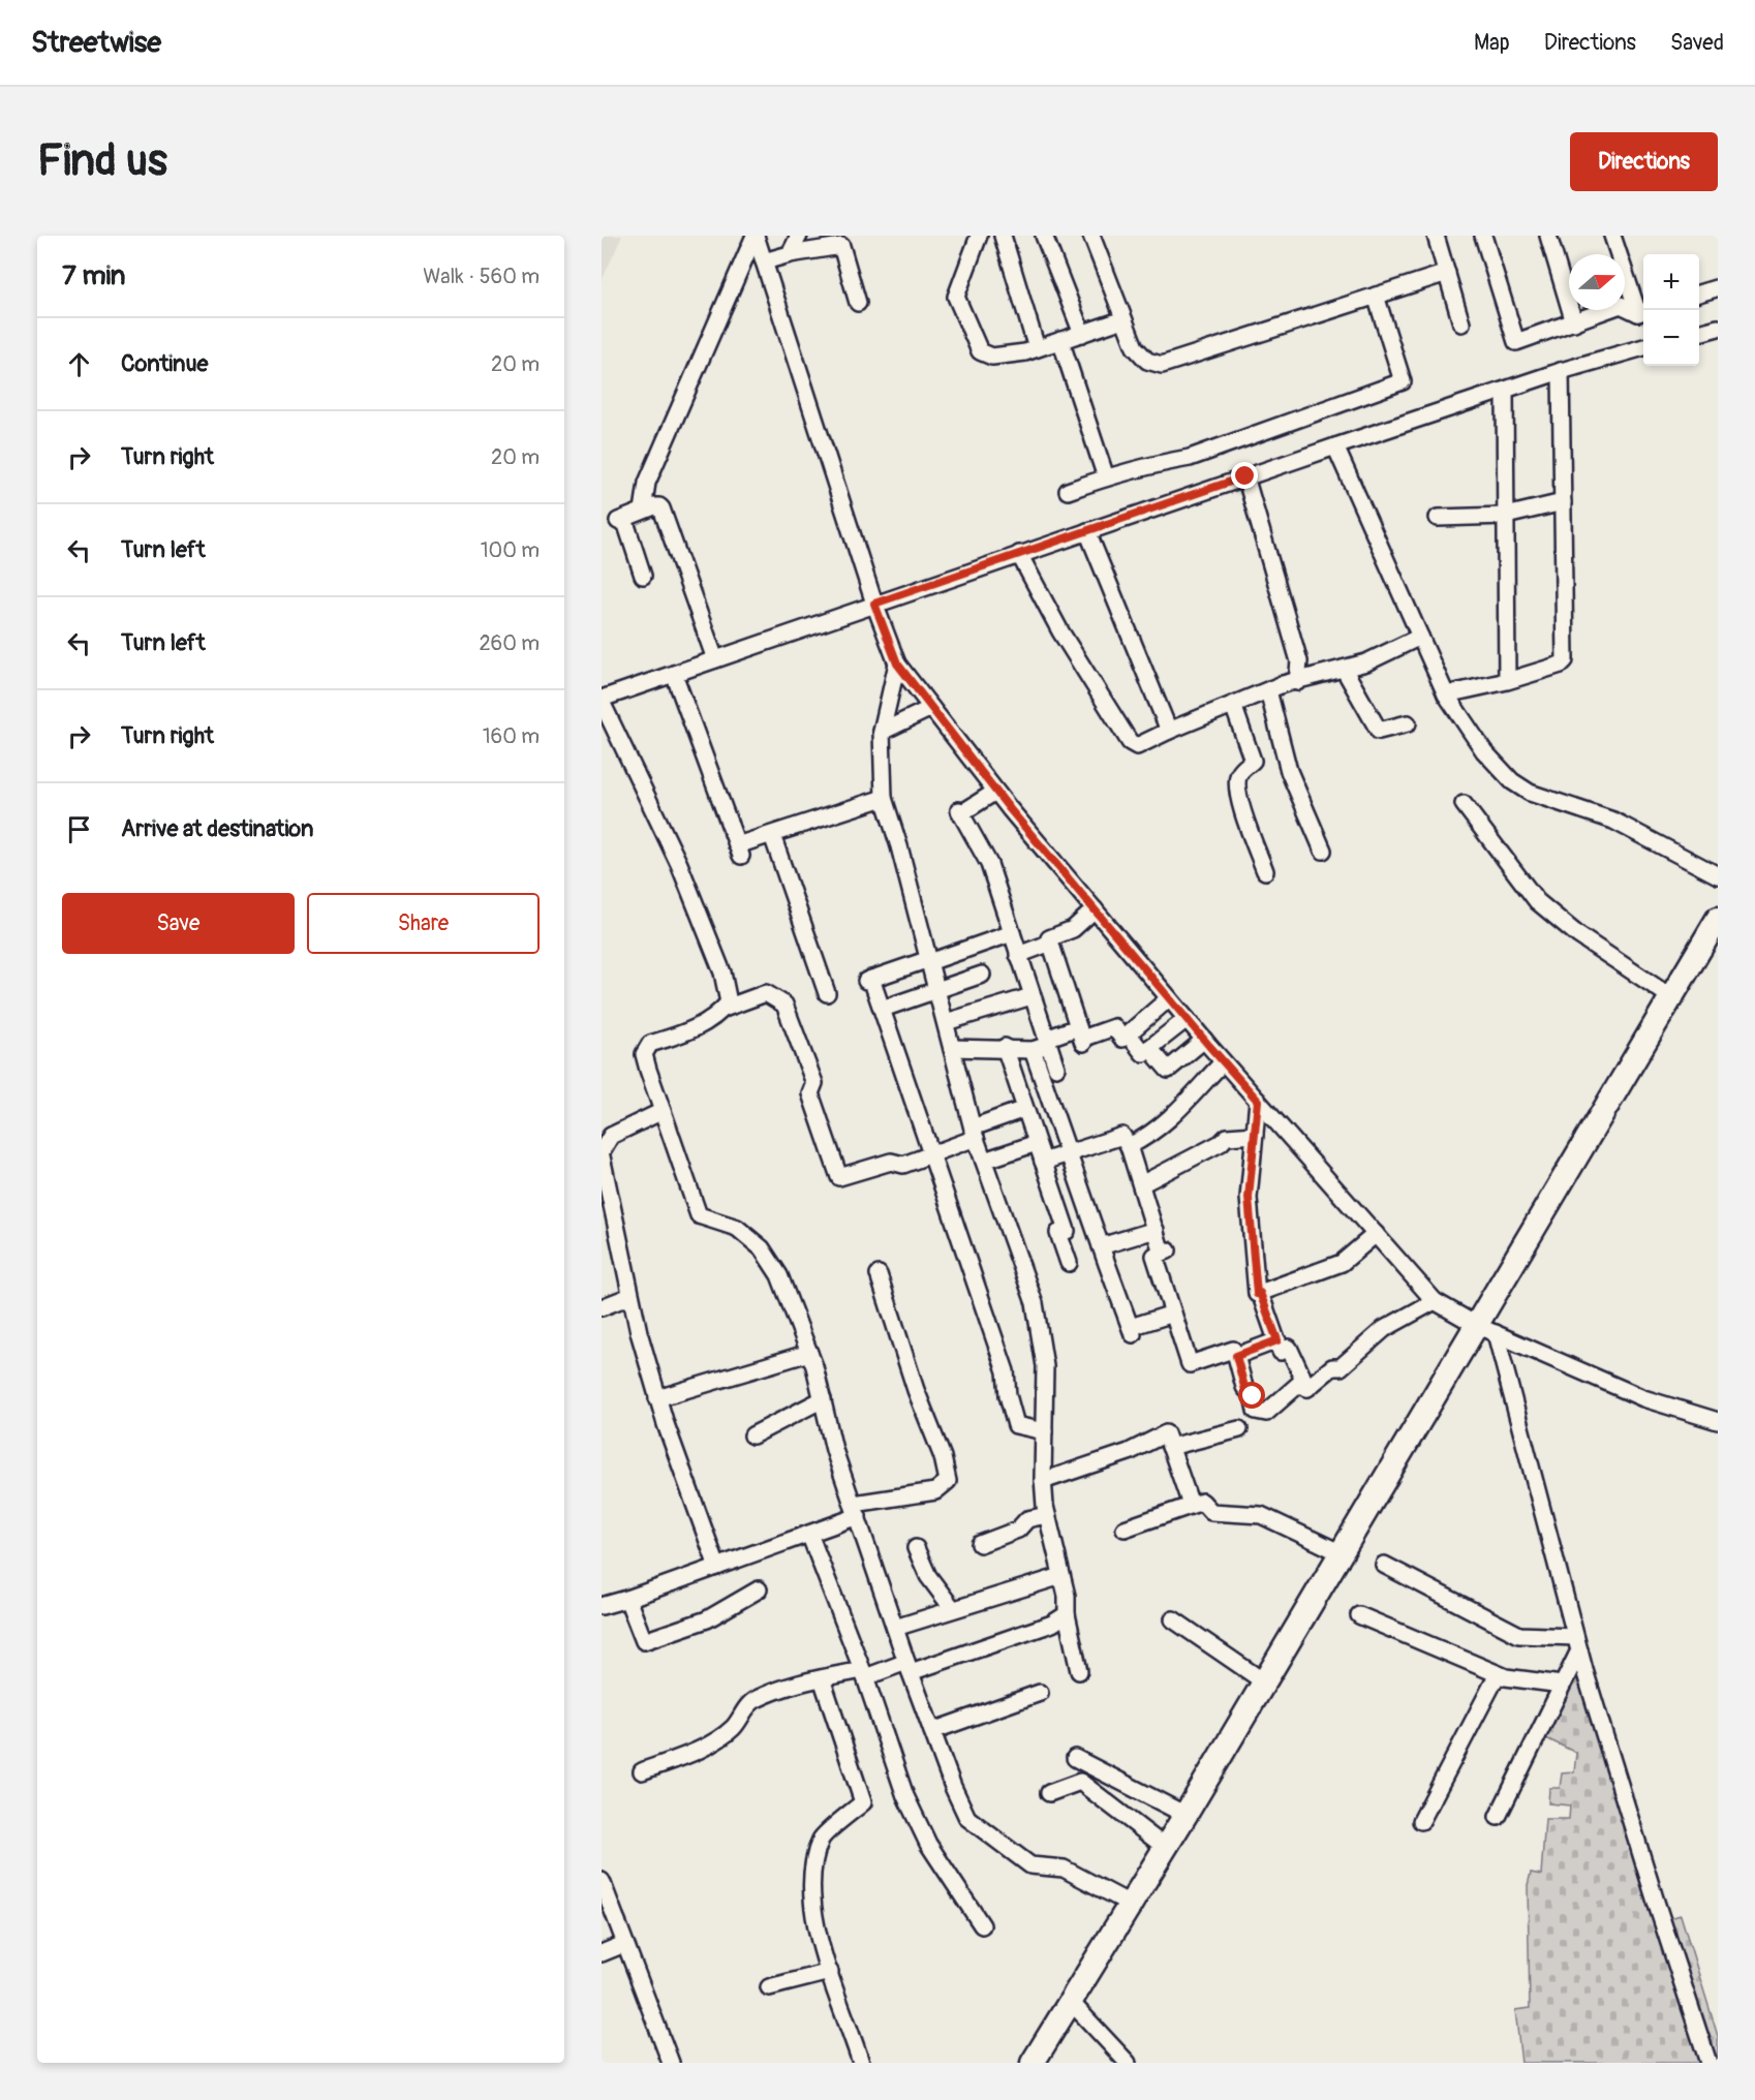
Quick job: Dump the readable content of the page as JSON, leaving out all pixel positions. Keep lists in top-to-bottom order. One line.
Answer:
{"north":"right","page":{"header":"Streetwise","nav":["Map","Directions","Saved"],"buttons":["Directions",["Save","Share"]],"title":"Find us","heading":["7 min","Walk · 560 m"],"map_buttons":["+","−"],"list":[["Continue","20 m"],["Turn right","20 m"],["Turn left","100 m"],["Turn left","260 m"],["Turn right","160 m"],"Arrive at destination"]}}
